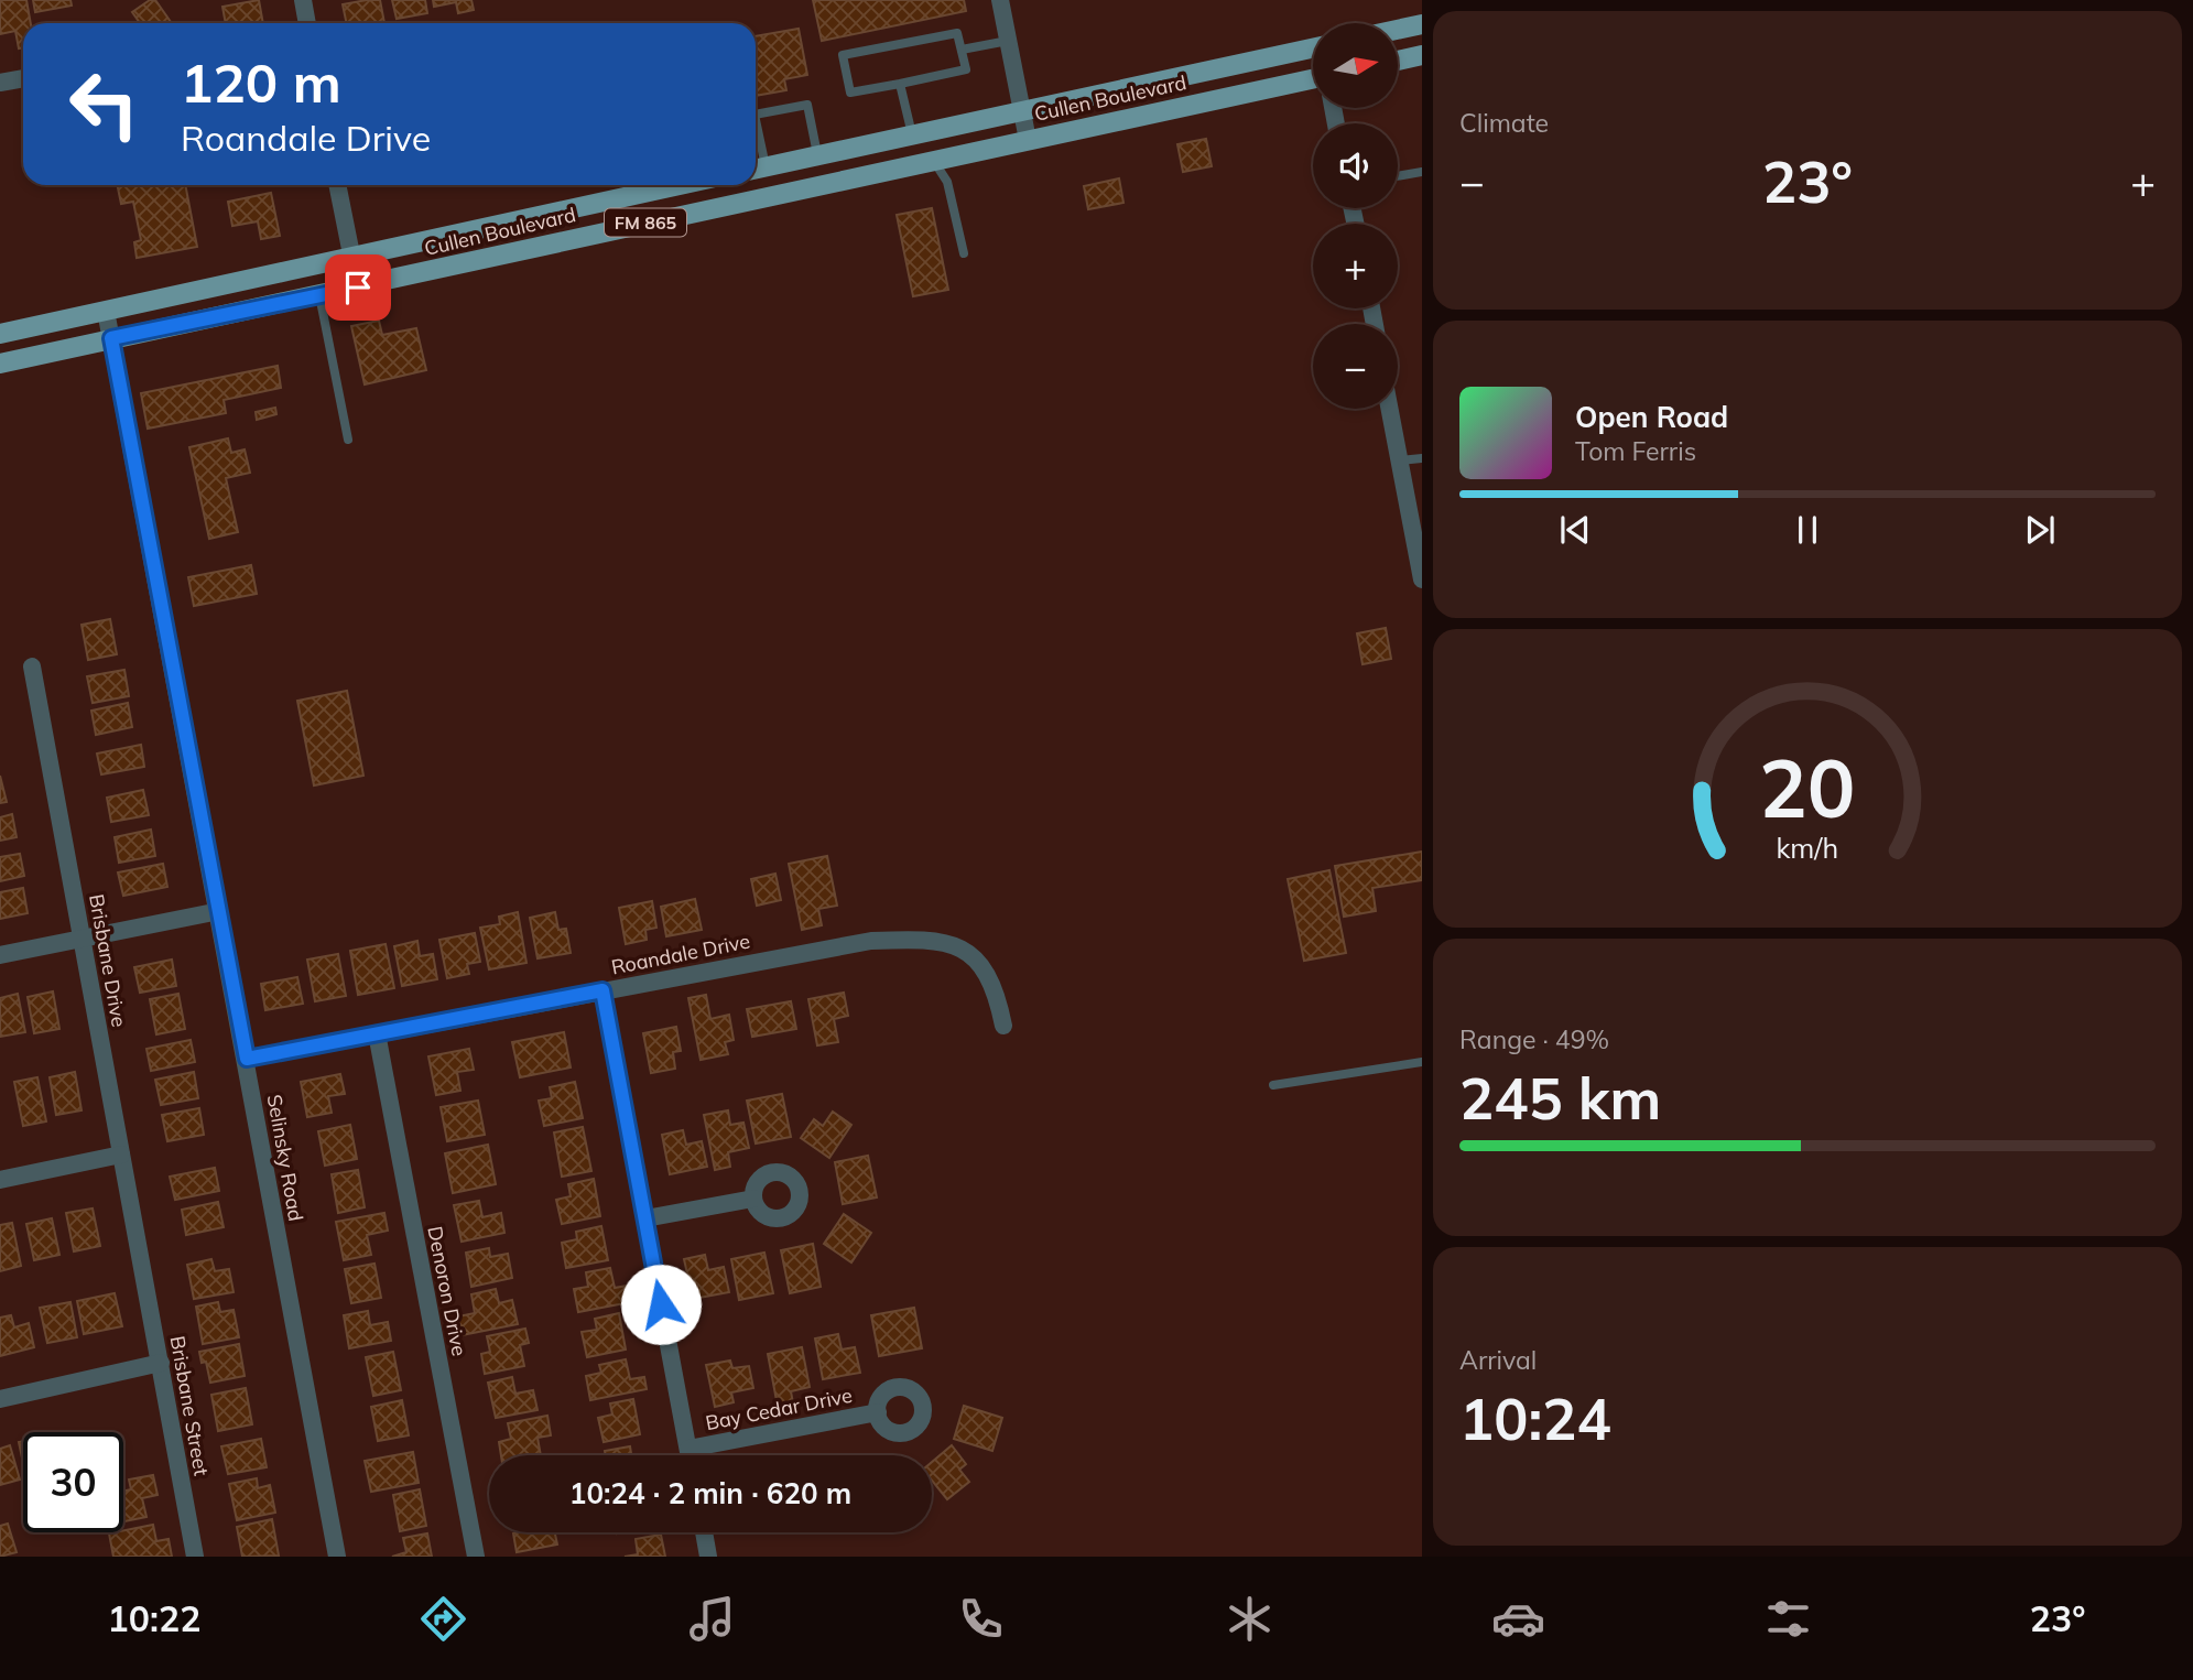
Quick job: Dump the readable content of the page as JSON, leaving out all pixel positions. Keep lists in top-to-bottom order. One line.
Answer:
{"streets":{"main road":["Cullen Boulevard","FM 865"],"street":["Roandale Drive","Brisbane Drive","Selinsky Road","Denoron Drive","Brisbane Street","Bay Cedar Drive"]},"crossings":[["Cullen Boulevard","Selinsky Road"],["Roandale Drive","Selinsky Road"],["Roandale Drive","Denoron Drive"],["Brisbane Drive","Brisbane Street"]],"north":"right","page":{"tile":["Climate",["Range · 49%","245 km"],["Arrival","10:24"]],"map_buttons":["+","−"],"turn":["120 m","Roandale Drive"],"heat":["−","23°","+"],"song":["Open Road","Tom Ferris"],"limit":"30","trip":"10:24 · 2 min · 620 m","tabs":["10:22","23°"],"gauge":["20","km/h"]}}
